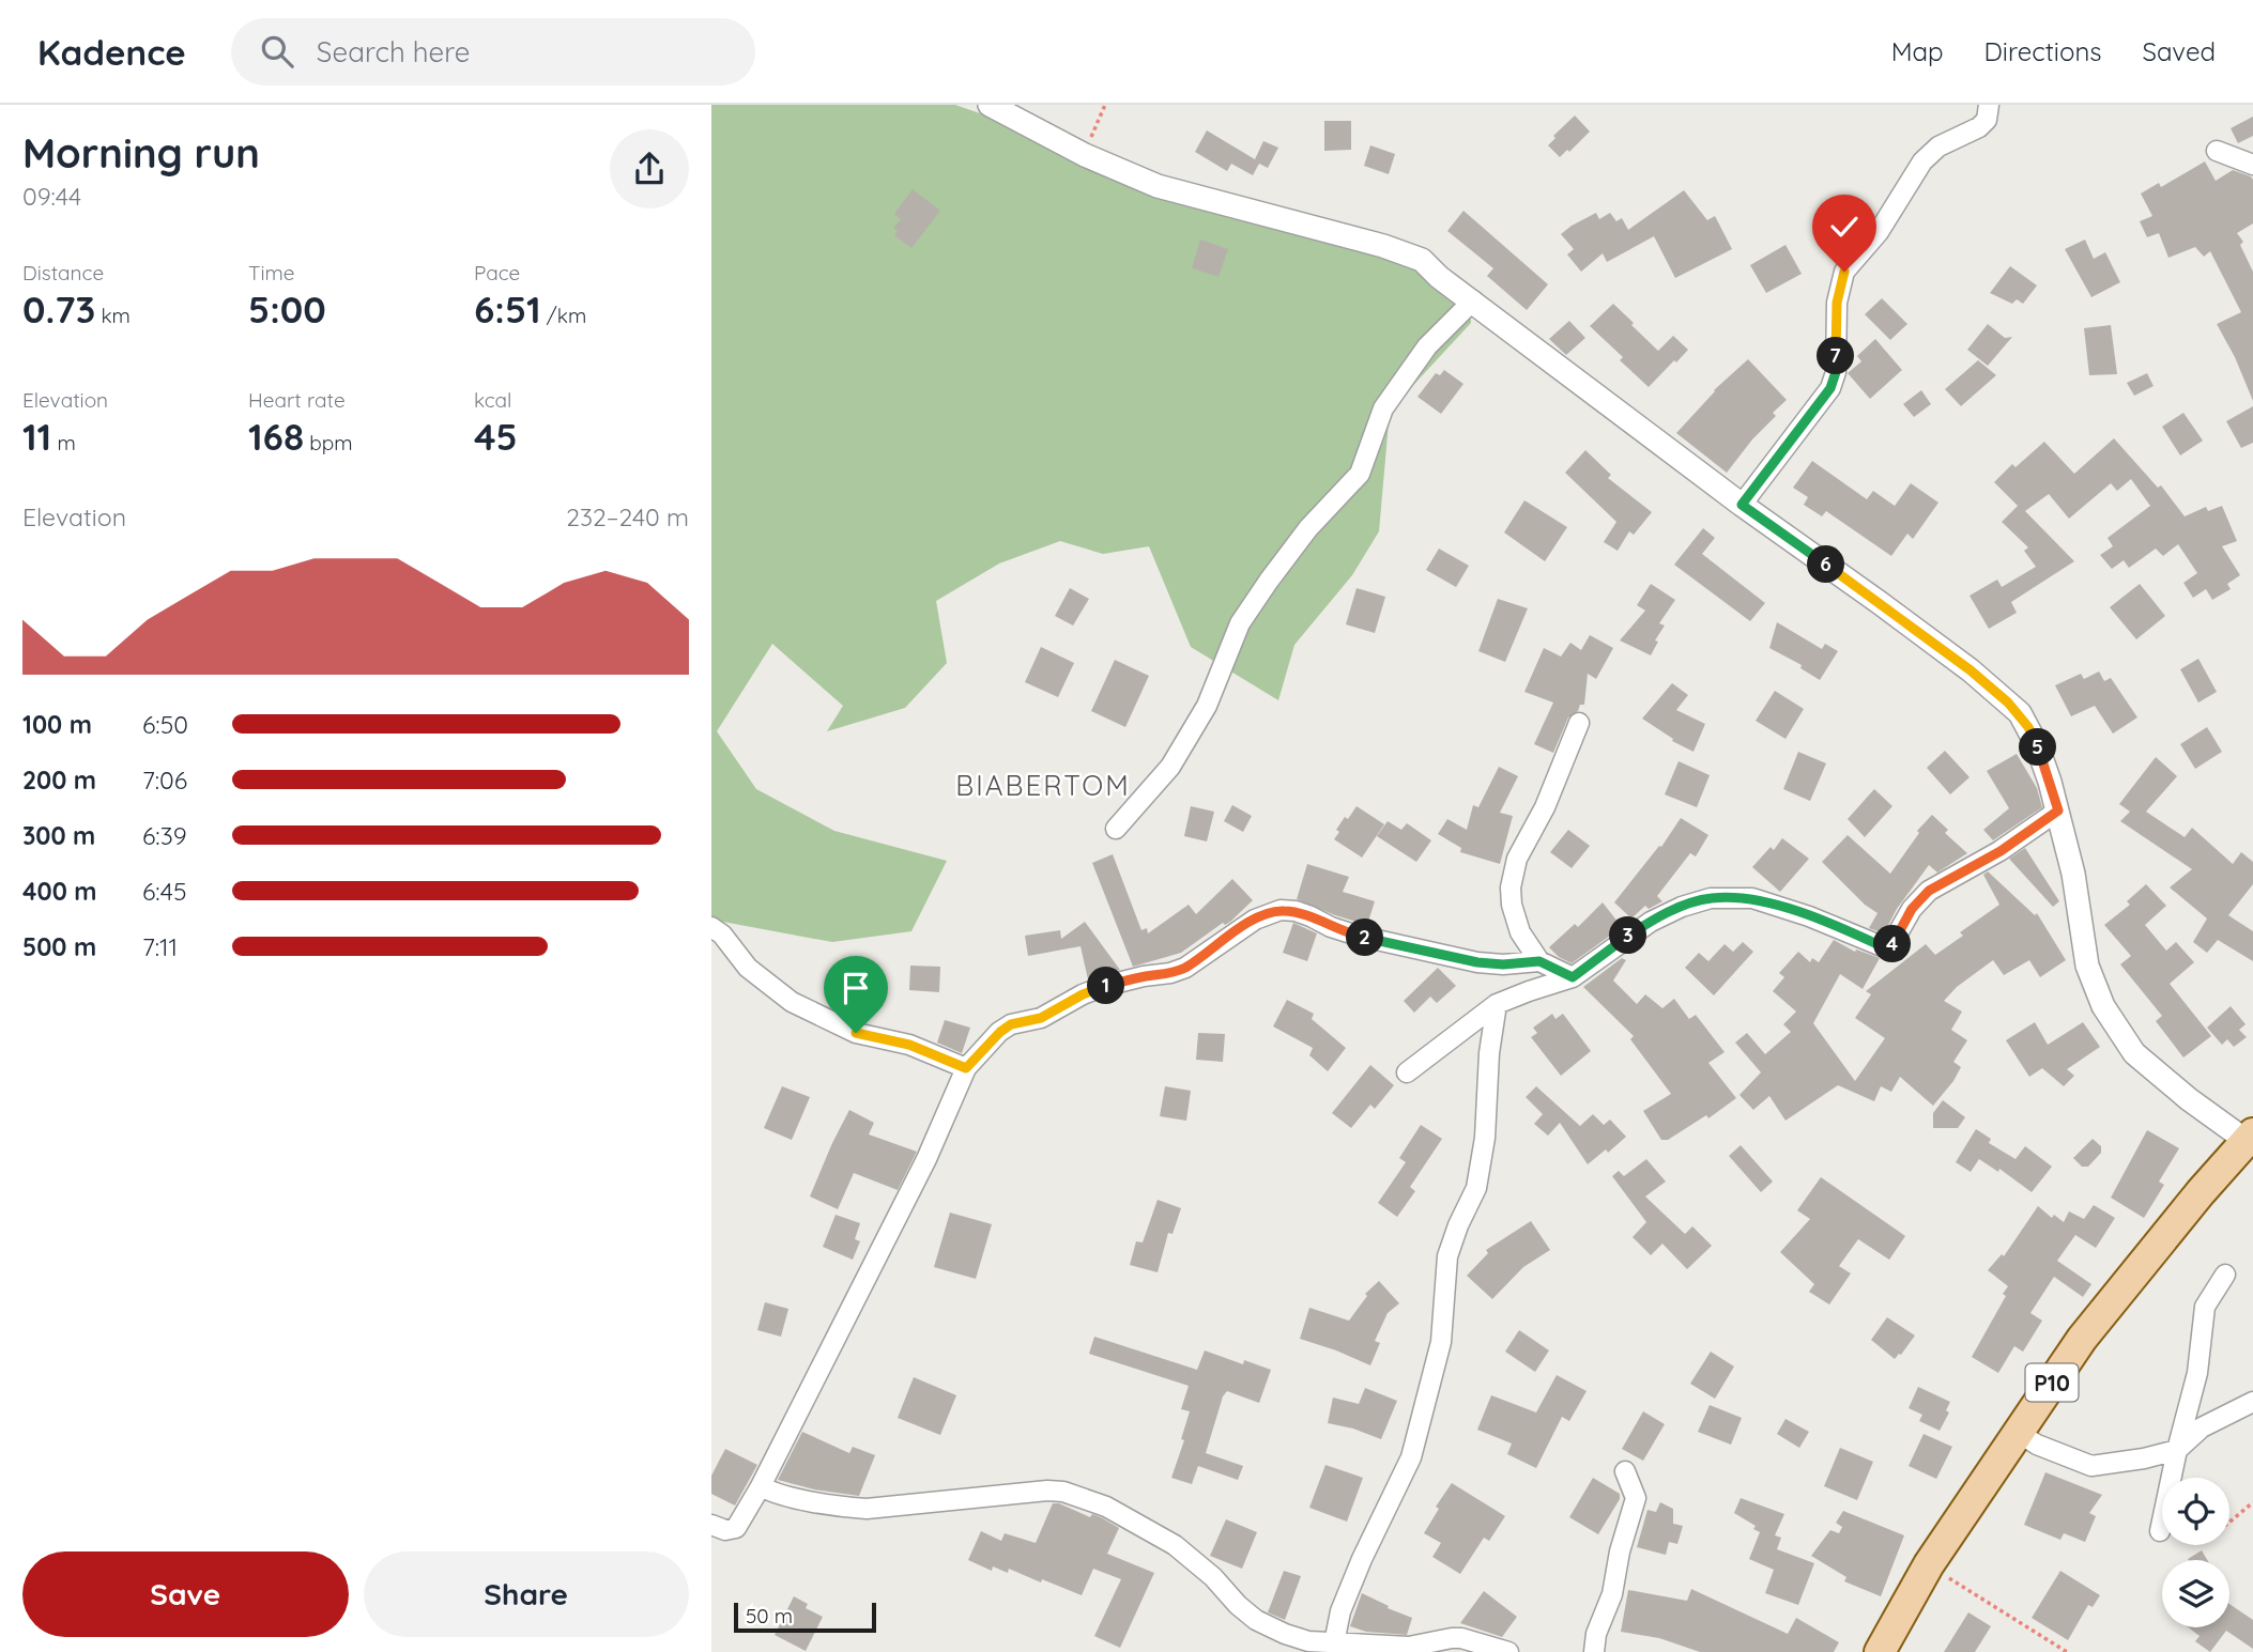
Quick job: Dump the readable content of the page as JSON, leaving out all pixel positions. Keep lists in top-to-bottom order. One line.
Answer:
{"streets":{"main road":["P10"]},"districts":["BIABERTOM"],"scale_bar":"50 m","page":{"header":"Kadence","search":"Search here","nav":["Map","Directions","Saved"],"heading":["Morning run","09:44"],"stats":[["Distance","0.73 km"],["Time","5:00"],["Pace","6:51 /km"],["Elevation","11 m"],["Heart rate","168 bpm"],["kcal","45"]],"pins":["7","6","5","3","2","4","1"],"chart":["Elevation","232–240 m"],"list":[{"name":"100 m","note":"6:50"},{"name":"200 m","note":"7:06"},{"name":"300 m","note":"6:39"},{"name":"400 m","note":"6:45"},{"name":"500 m","note":"7:11"}],"buttons":["Save","Share"],"scale":"50 m"}}
